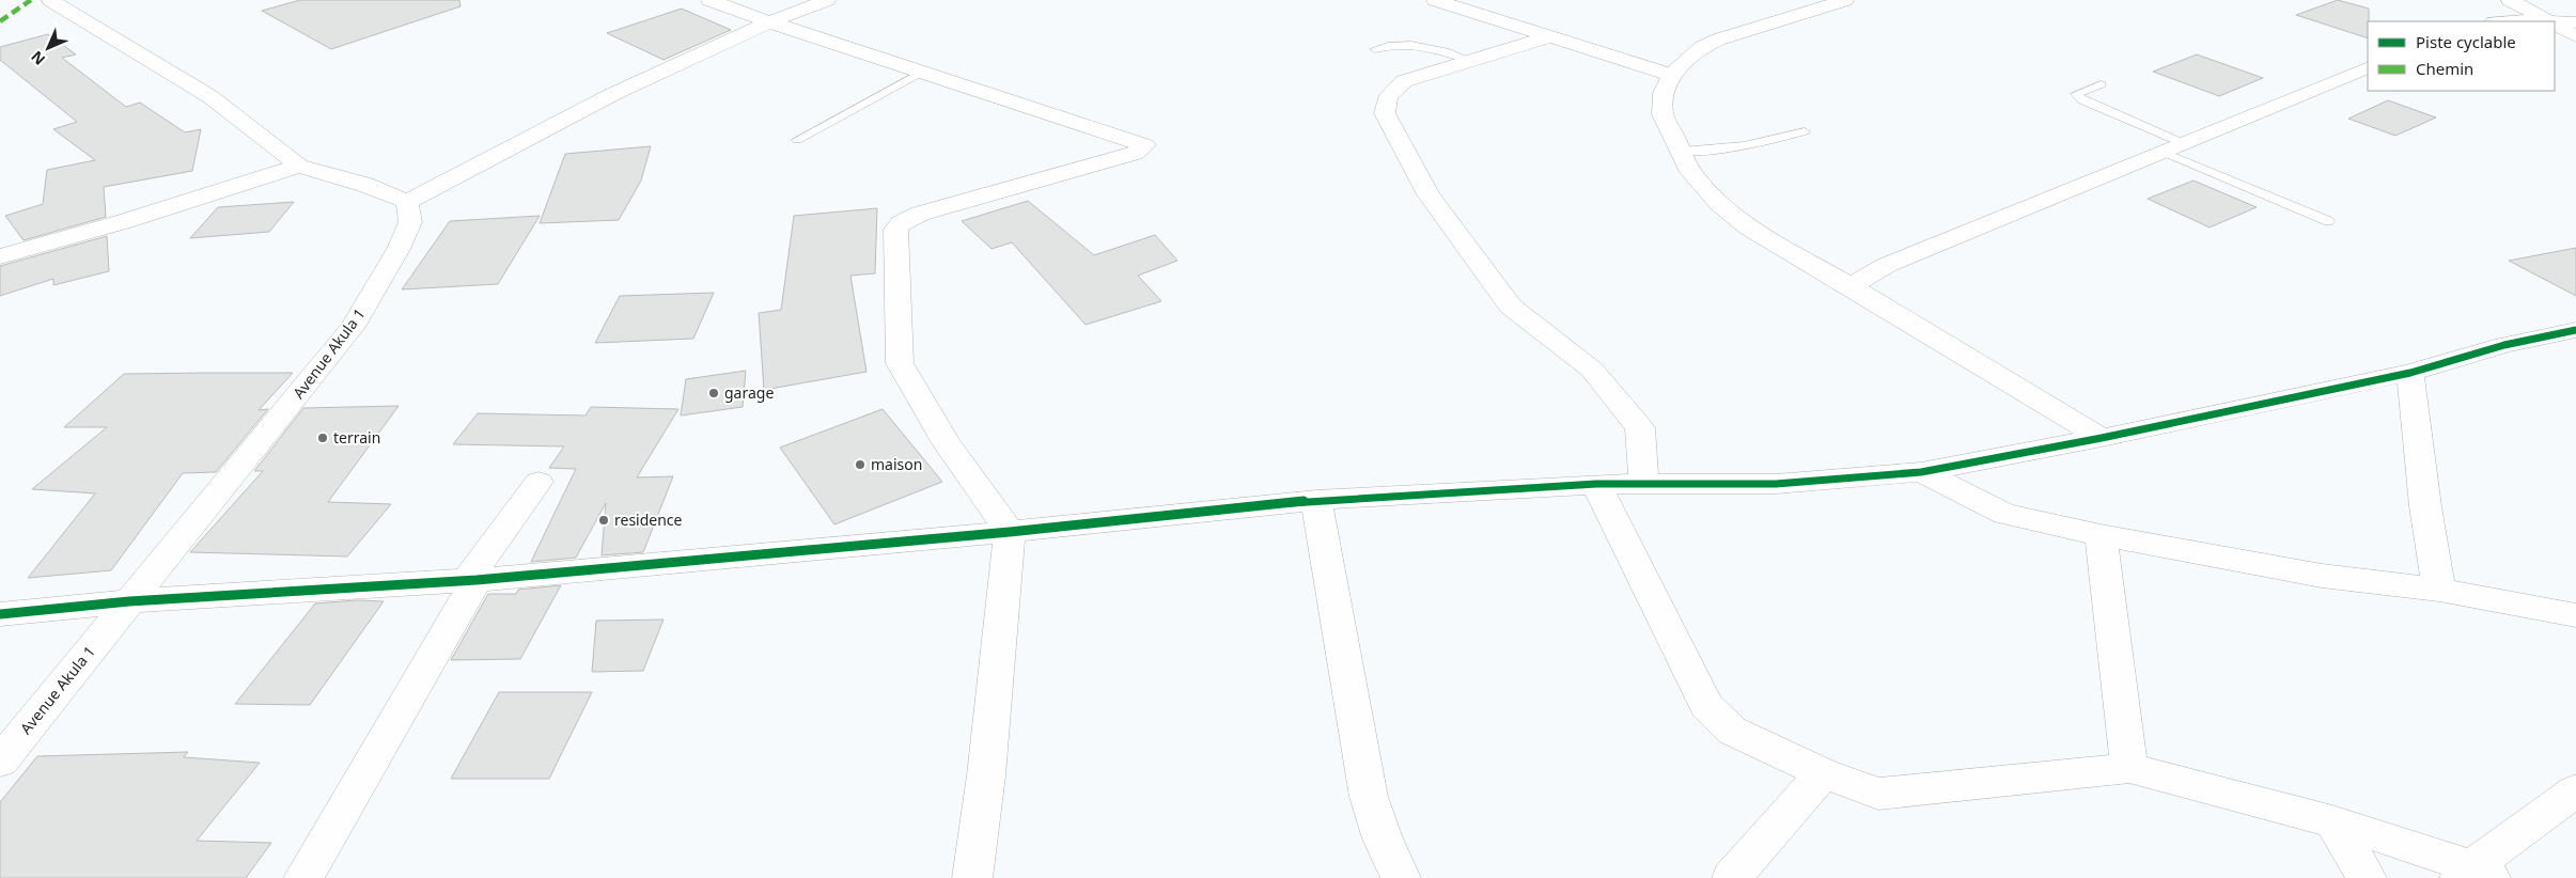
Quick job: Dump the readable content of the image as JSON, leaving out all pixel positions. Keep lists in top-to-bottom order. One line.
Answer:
{"streets":{"street":["Avenue Akula 1"]},"places":["garage","terrain","maison","residence"],"legend":["Piste cyclable","Chemin"],"north":"bottom left"}
